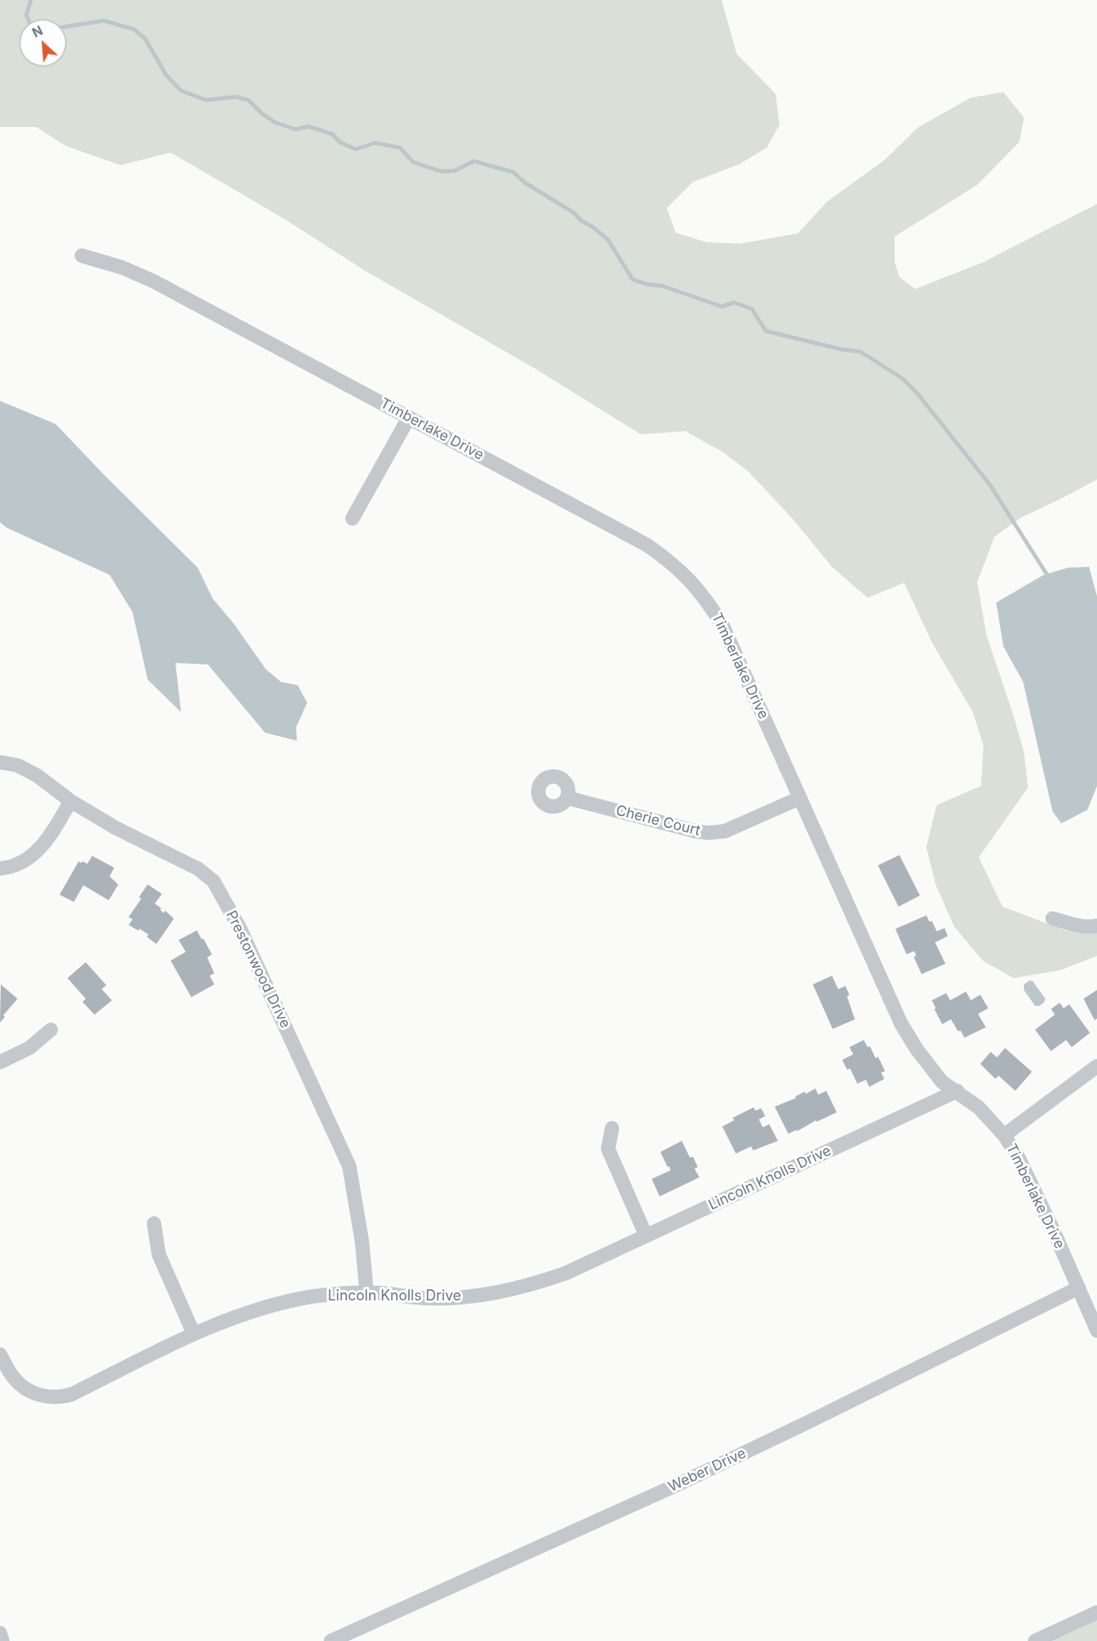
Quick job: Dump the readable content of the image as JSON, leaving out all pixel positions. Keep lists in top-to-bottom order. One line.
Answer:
{"streets":{"street":["Timberlake Drive","Cherie Court","Prestonwood Drive","Lincoln Knolls Drive","Weber Drive"]},"crossings":[["Timberlake Drive","Cherie Court"],["Timberlake Drive","Lincoln Knolls Drive"],["Timberlake Drive","Weber Drive"],["Prestonwood Drive","Lincoln Knolls Drive"]],"north":"top left"}
